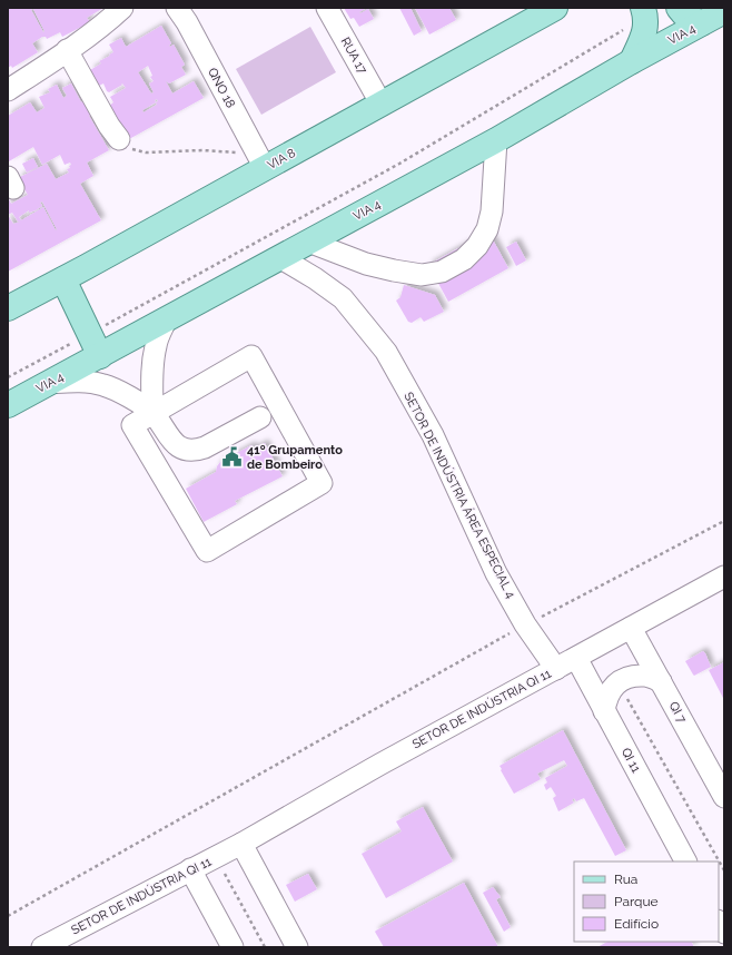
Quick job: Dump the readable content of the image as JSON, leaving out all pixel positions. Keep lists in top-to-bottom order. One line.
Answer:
{"streets":{"main road":["VIA 4","VIA 8"],"street":["RUA 17","QNO 18","SETOR DE INDÚSTRIA ÁREA ESPECIAL 4","SETOR DE INDÚSTRIA QI 11","QI 7","QI 11"]},"crossings":[["VIA 4","SETOR DE INDÚSTRIA ÁREA ESPECIAL 4"],["RUA 17","VIA 8"],["QNO 18","VIA 8"],["SETOR DE INDÚSTRIA ÁREA ESPECIAL 4","SETOR DE INDÚSTRIA QI 11"],["SETOR DE INDÚSTRIA QI 11","QI 7"],["SETOR DE INDÚSTRIA QI 11","QI 11"]],"places":{"public building":["41º Grupamento de Bombeiro"]},"legend":["Rua","Parque","Edifício"]}
